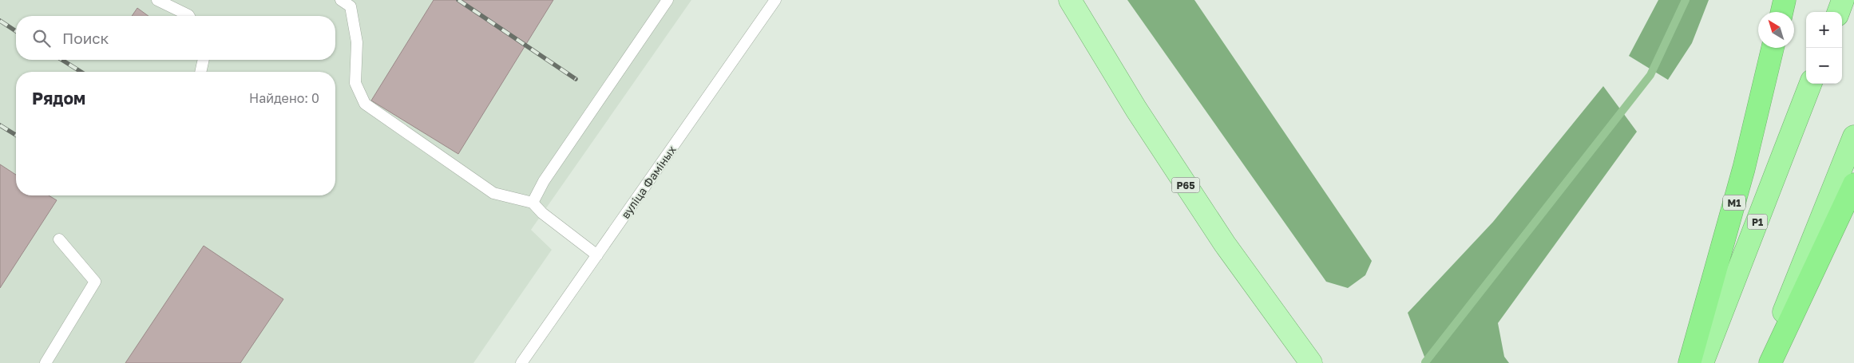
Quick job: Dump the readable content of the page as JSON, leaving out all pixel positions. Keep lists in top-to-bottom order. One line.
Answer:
{"streets":{"highway":["М1","Р1"],"main road":["Р65"],"lane":["вуліца Фаміных"]},"north":"top left","page":{"map_buttons":["+","−"],"search":"Поиск","heading":["Рядом","Найдено: 0"]}}
